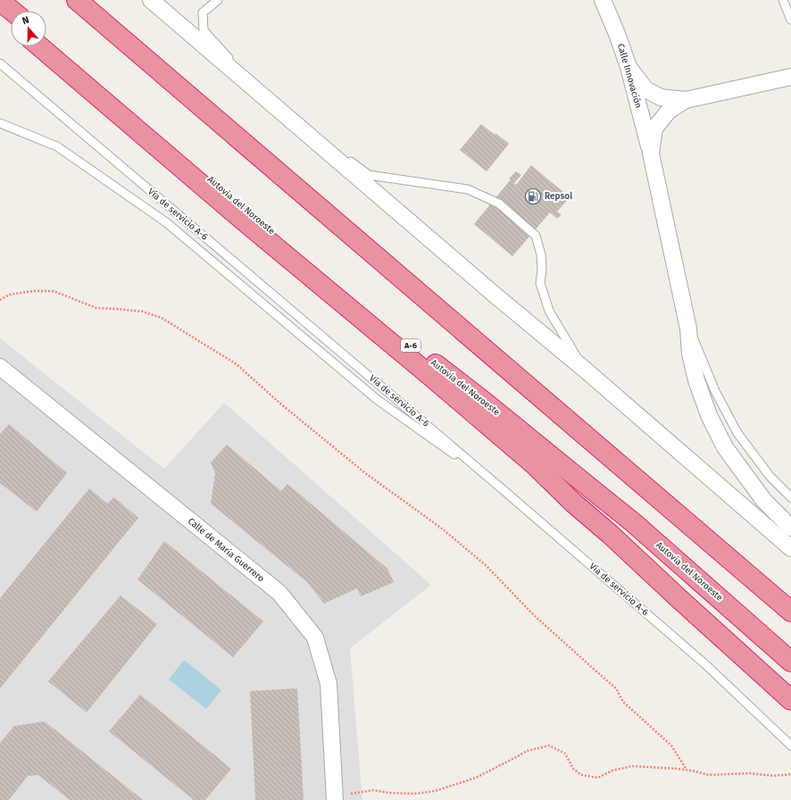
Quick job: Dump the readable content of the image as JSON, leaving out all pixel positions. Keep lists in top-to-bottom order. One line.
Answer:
{"streets":{"highway":["Autovía del Noroeste","A-6"],"street":["Calle Innovación","Calle de María Guerrero"],"lane":["Vía de servicio A-6"]},"places":{"fuel station":["Repsol"]},"north":"top"}
